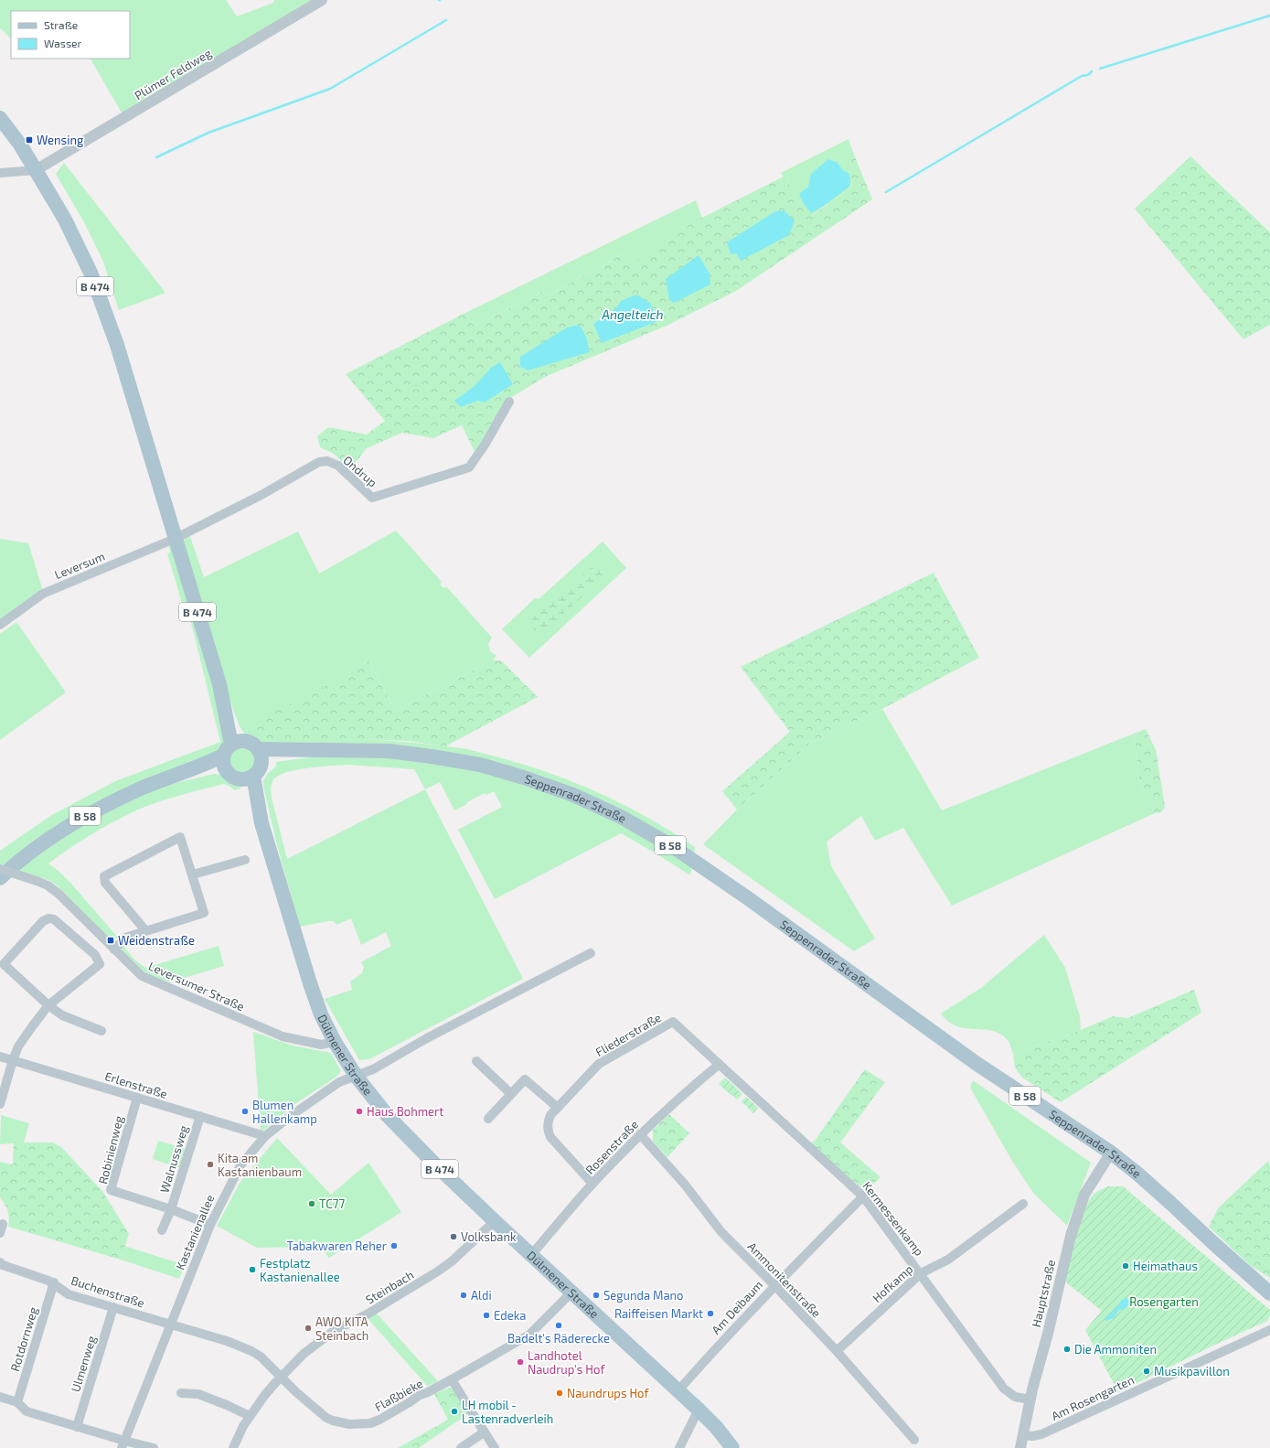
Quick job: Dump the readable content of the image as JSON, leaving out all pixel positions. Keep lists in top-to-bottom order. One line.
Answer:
{"streets":{"main road":["B 474","Seppenrader Straße","B 58","Dülmener Straße"],"street":["Plümer Feldweg","Ondrup","Leversum","Leversumer Straße","Fliederstraße","Erlenstraße","Rosenstraße","Robinienweg","Walnussweg","Kermessenkamp","Kastanienallee","Ammonitenstraße","Hofkamp","Steinbach","Buchenstraße","Hauptstraße","Am Deibaum","Rotdornweg","Ulmenweg","Flaßbieke","Am Rosengarten"]},"crossings":[["Plümer Feldweg","B 474"],["B 474","Ondrup"],["B 474","Leversum"],["B 474","Seppenrader Straße"],["B 474","B 58"],["B 474","Dülmener Straße"],["Ondrup","Leversum"],["Seppenrader Straße","B 58"],["Seppenrader Straße","Dülmener Straße"],["Seppenrader Straße","Hauptstraße"],["B 58","Dülmener Straße"],["Leversumer Straße","Dülmener Straße"],["Fliederstraße","Rosenstraße"],["Fliederstraße","Kermessenkamp"],["Dülmener Straße","Rosenstraße"],["Dülmener Straße","Kastanienallee"],["Dülmener Straße","Steinbach"],["Dülmener Straße","Am Deibaum"],["Dülmener Straße","Flaßbieke"],["Erlenstraße","Robinienweg"],["Erlenstraße","Walnussweg"],["Erlenstraße","Kastanienallee"],["Rosenstraße","Kermessenkamp"],["Rosenstraße","Ammonitenstraße"],["Robinienweg","Walnussweg"],["Robinienweg","Kastanienallee"],["Kermessenkamp","Hofkamp"],["Kermessenkamp","Hauptstraße"],["Kermessenkamp","Am Deibaum"],["Kastanienallee","Buchenstraße"],["Kastanienallee","Flaßbieke"],["Ammonitenstraße","Hofkamp"],["Ammonitenstraße","Am Deibaum"],["Steinbach","Flaßbieke"],["Buchenstraße","Rotdornweg"],["Buchenstraße","Ulmenweg"],["Buchenstraße","Flaßbieke"],["Hauptstraße","Am Rosengarten"]],"water":["Angelteich"],"parks":["Rosengarten"],"places":{"transit":["Wensing","Weidenstraße"],"other":["Blumen Hallenkamp","Haus Bohmert","Kita am Kastanienbaum","TC77","Volksbank","Tabakwaren Reher","Heimathaus","Festplatz Kastanienallee","Aldi","Segunda Mano","Raiffeisen Markt","Edeka","Badelt's Räderecke","AWO KITA Steinbach","Die Ammoniten","Landhotel Naudrup's Hof","Musikpavillon","Naundrups Hof","LH mobil - Lastenradverleih"]},"legend":["Straße","Wasser"]}
